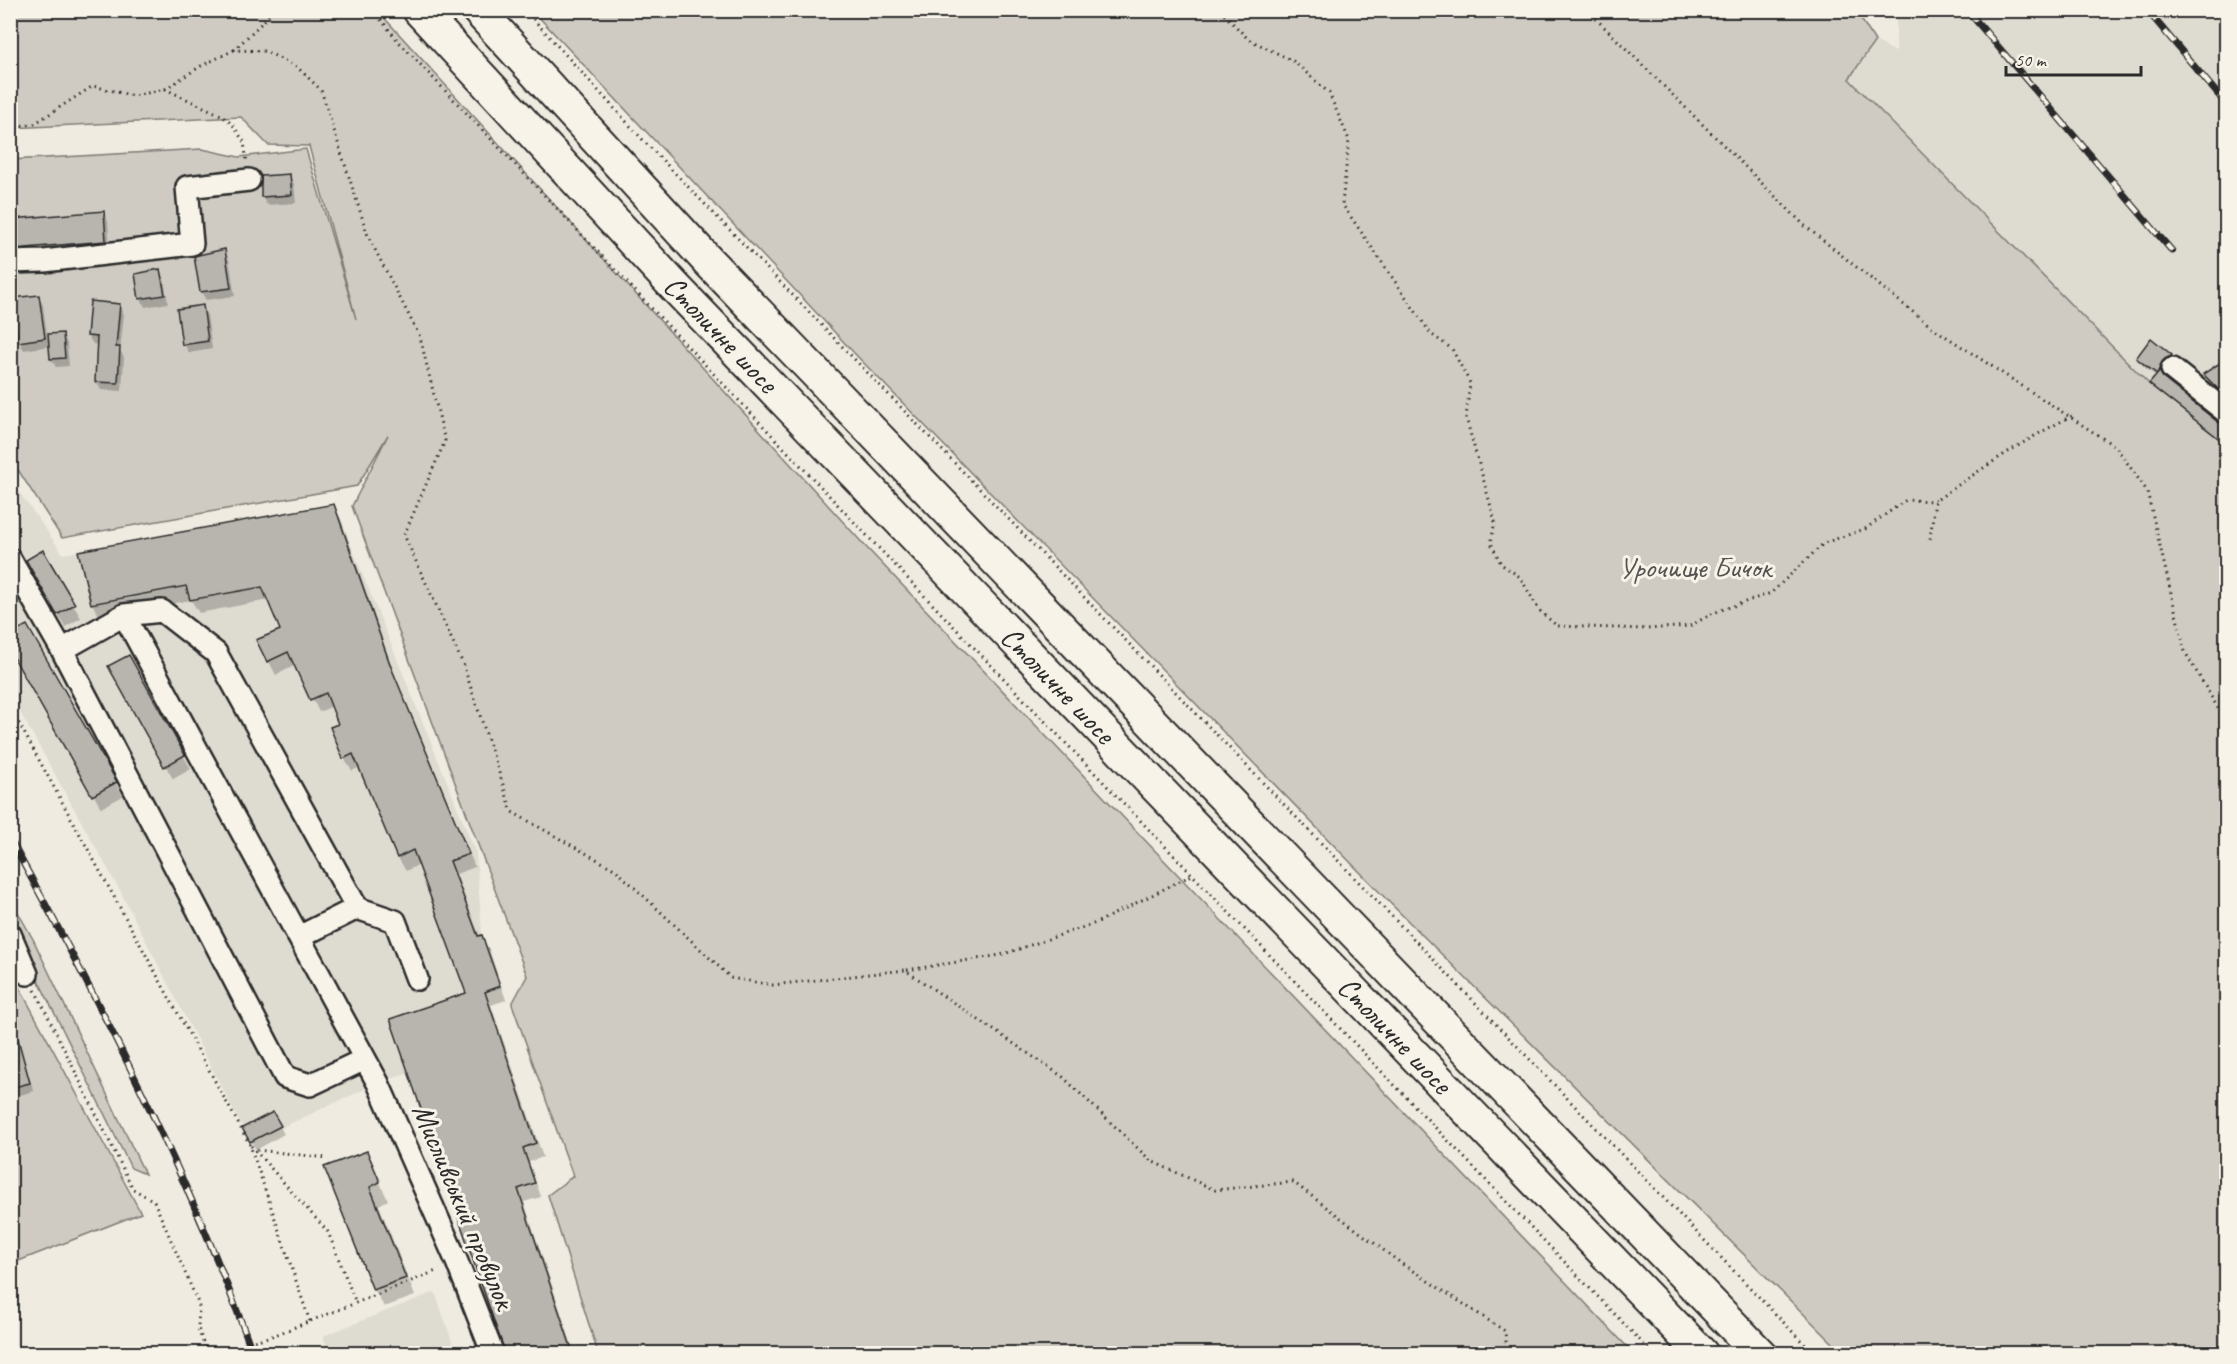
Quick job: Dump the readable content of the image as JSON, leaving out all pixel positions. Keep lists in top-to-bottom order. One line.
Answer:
{"streets":{"highway":["Столичне шосе"],"street":["Мисливський провулок"]},"parks":["Урочище Бичок"],"scale_bar":"50 m"}
